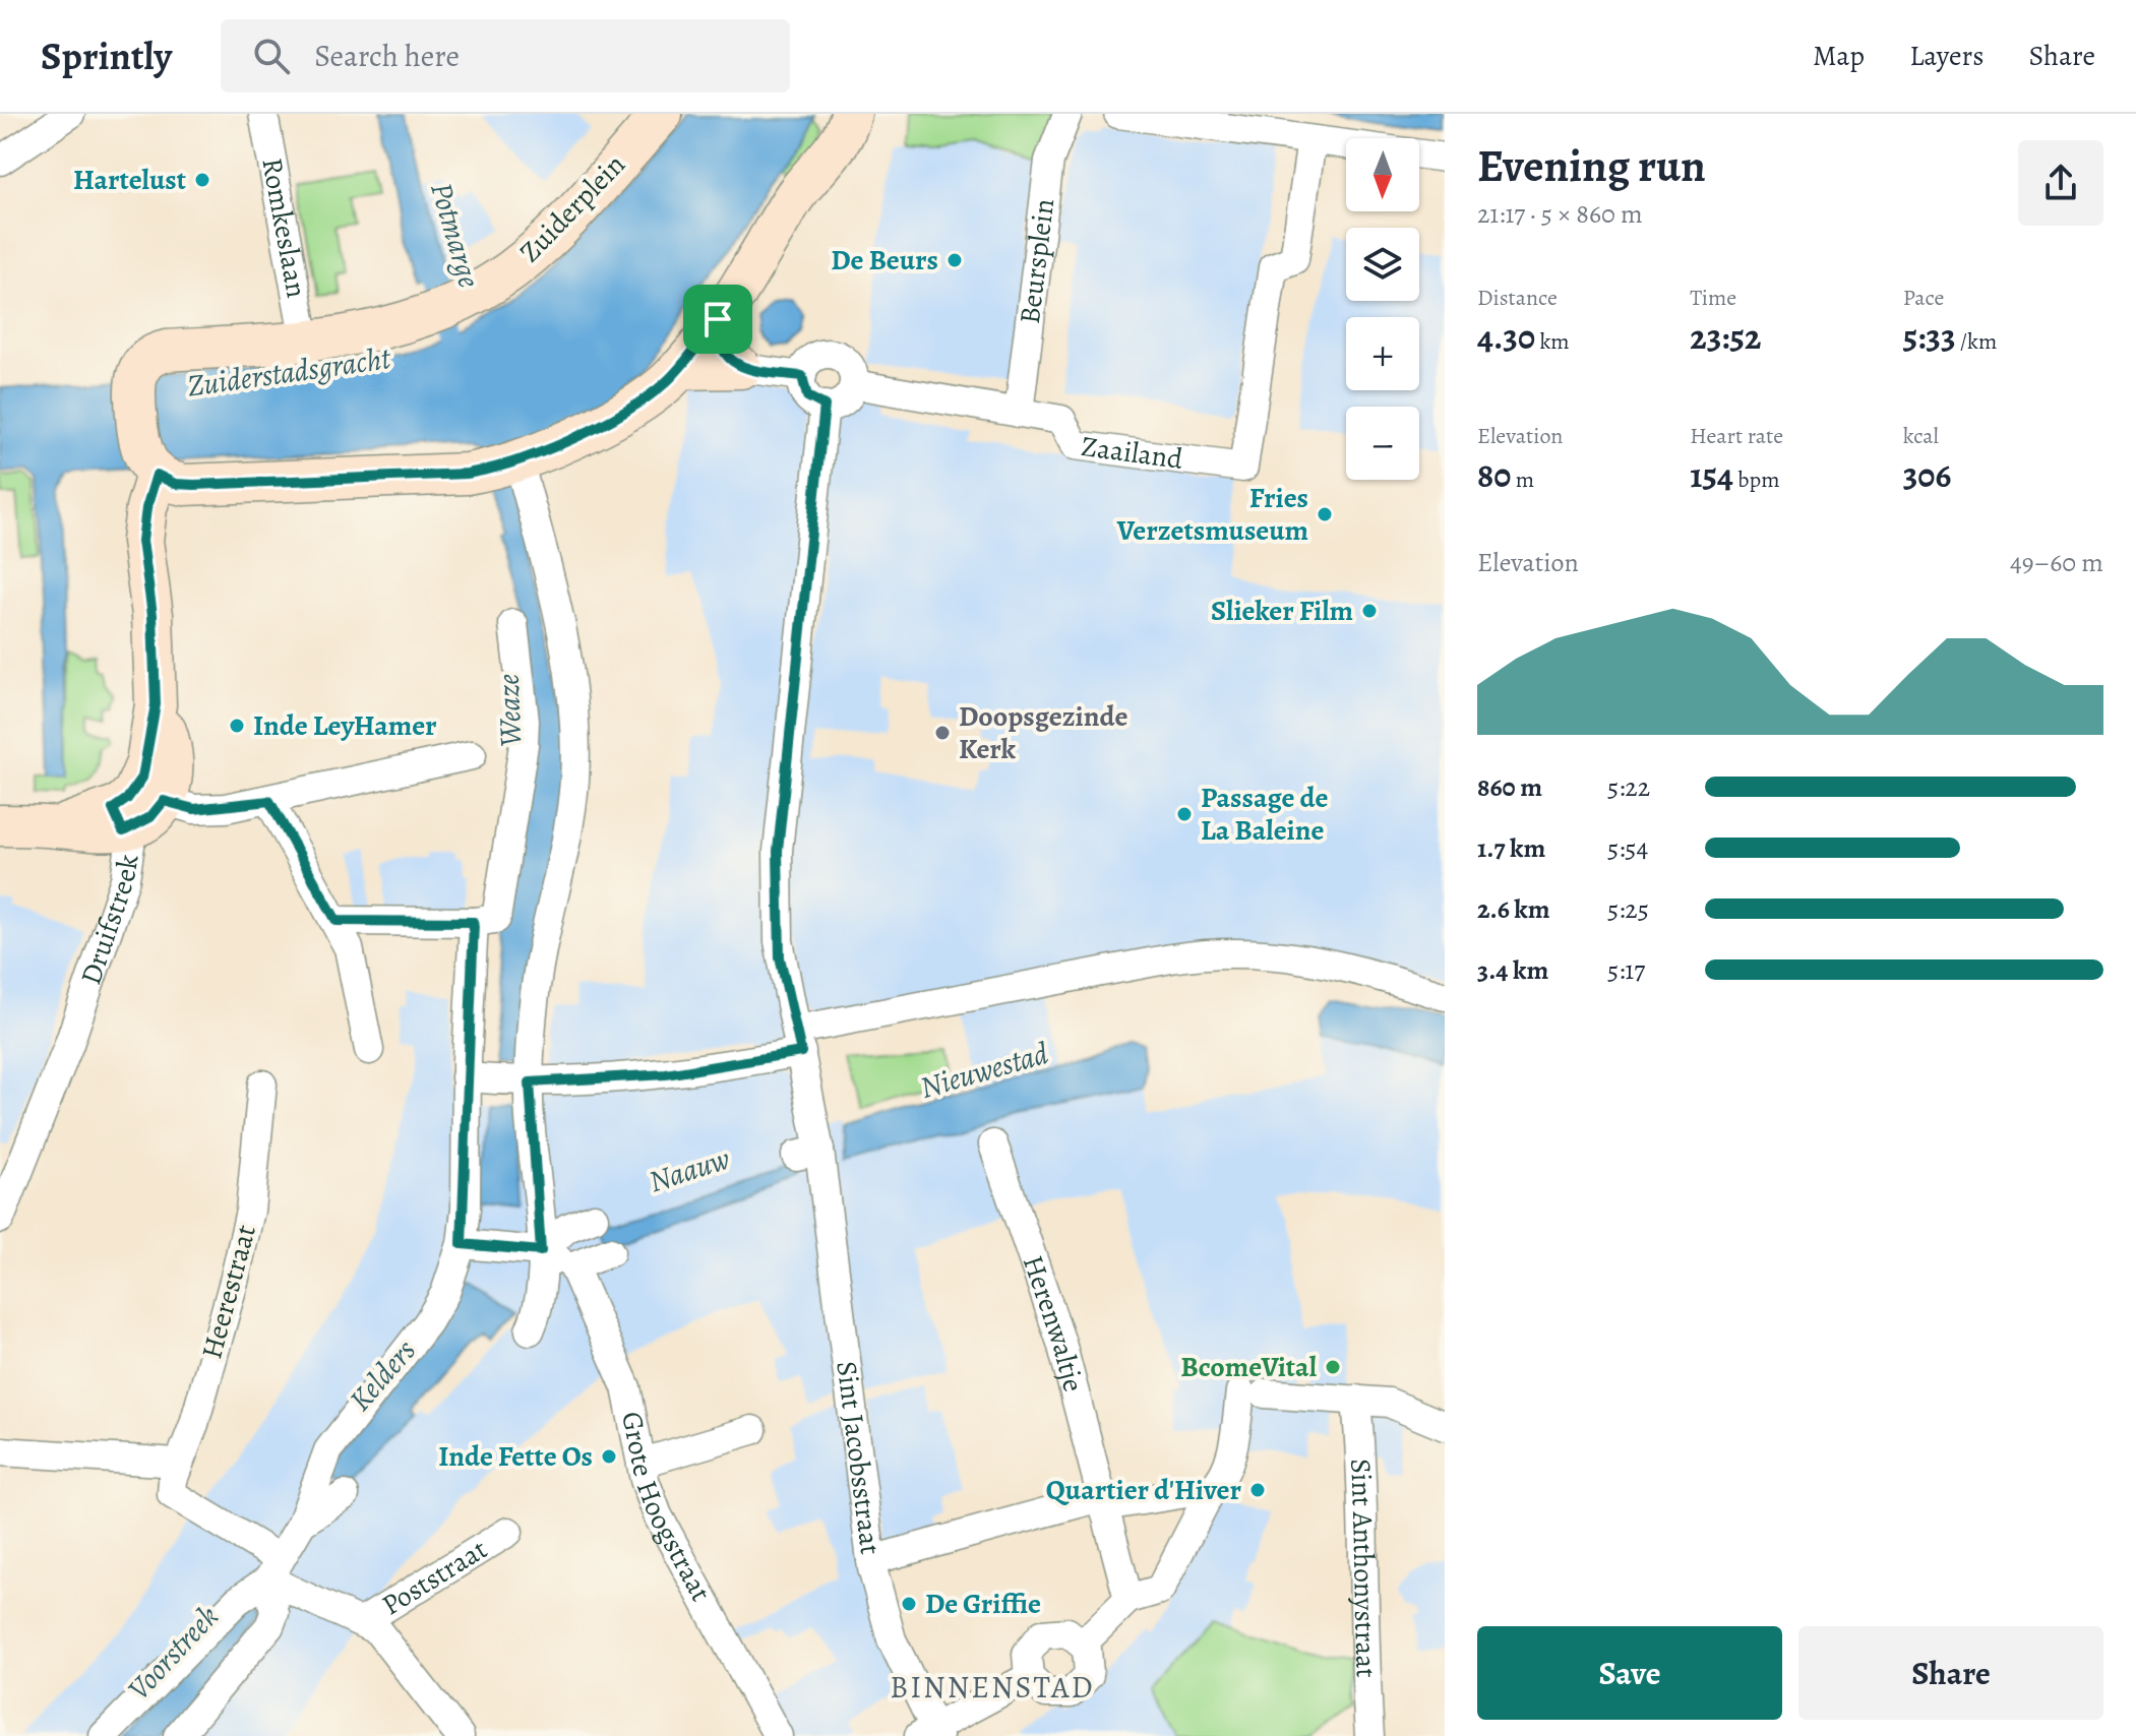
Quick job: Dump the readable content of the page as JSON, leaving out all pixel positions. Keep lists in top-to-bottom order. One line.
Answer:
{"streets":{"main road":["Zuiderplein"],"street":["Romkeslaan","Beursplein","Zaailand","Druifstreek","Heerestraat","Herenwaltje","Sint Jacobsstraat","Grote Hoogstraat","Sint Anthonystraat","Poststraat"]},"crossings":[["Zuiderplein","Romkeslaan"],["Beursplein","Zaailand"],["Zaailand","Sint Jacobsstraat"]],"districts":["BINNENSTAD"],"water":["Potmarge","Zuiderstadsgracht","Weaze","Nieuwestad","Naauw","Kelders","Voorstreek"],"places":["Hartelust","De Beurs","Fries Verzetsmuseum","Slieker Film","Inde LeyHamer","Doopsgezinde Kerk","Passage de La Baleine","BcomeVital","Inde Fette Os","Quartier d'Hiver","De Griffie"],"north":"bottom","page":{"header":"Sprintly","search":"Search here","nav":["Map","Layers","Share"],"heading":["Evening run","21:17 · 5 × 860 m"],"map_buttons":["+","−"],"stats":[["Distance","4.30 km"],["Time","23:52"],["Pace","5:33 /km"],["Elevation","80 m"],["Heart rate","154 bpm"],["kcal","306"]],"chart":["Elevation","49–60 m"],"list":[{"name":"860 m","note":"5:22"},{"name":"1.7 km","note":"5:54"},{"name":"2.6 km","note":"5:25"},{"name":"3.4 km","note":"5:17"}],"buttons":["Save","Share"]}}
